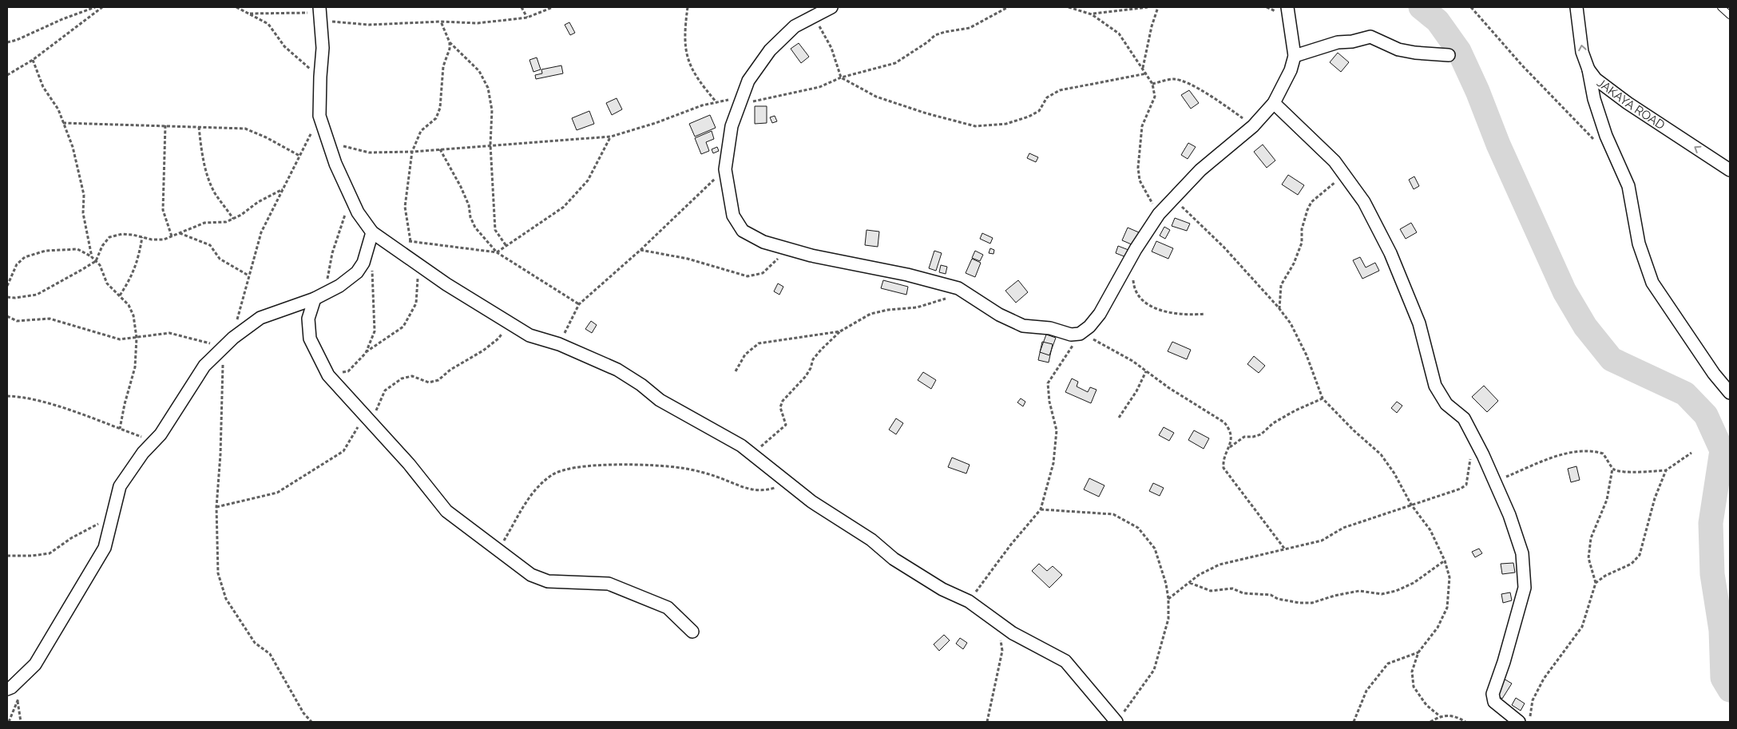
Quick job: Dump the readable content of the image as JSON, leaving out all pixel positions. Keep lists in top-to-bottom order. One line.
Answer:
{"streets":{"street":["JAKAYA ROAD"]}}
